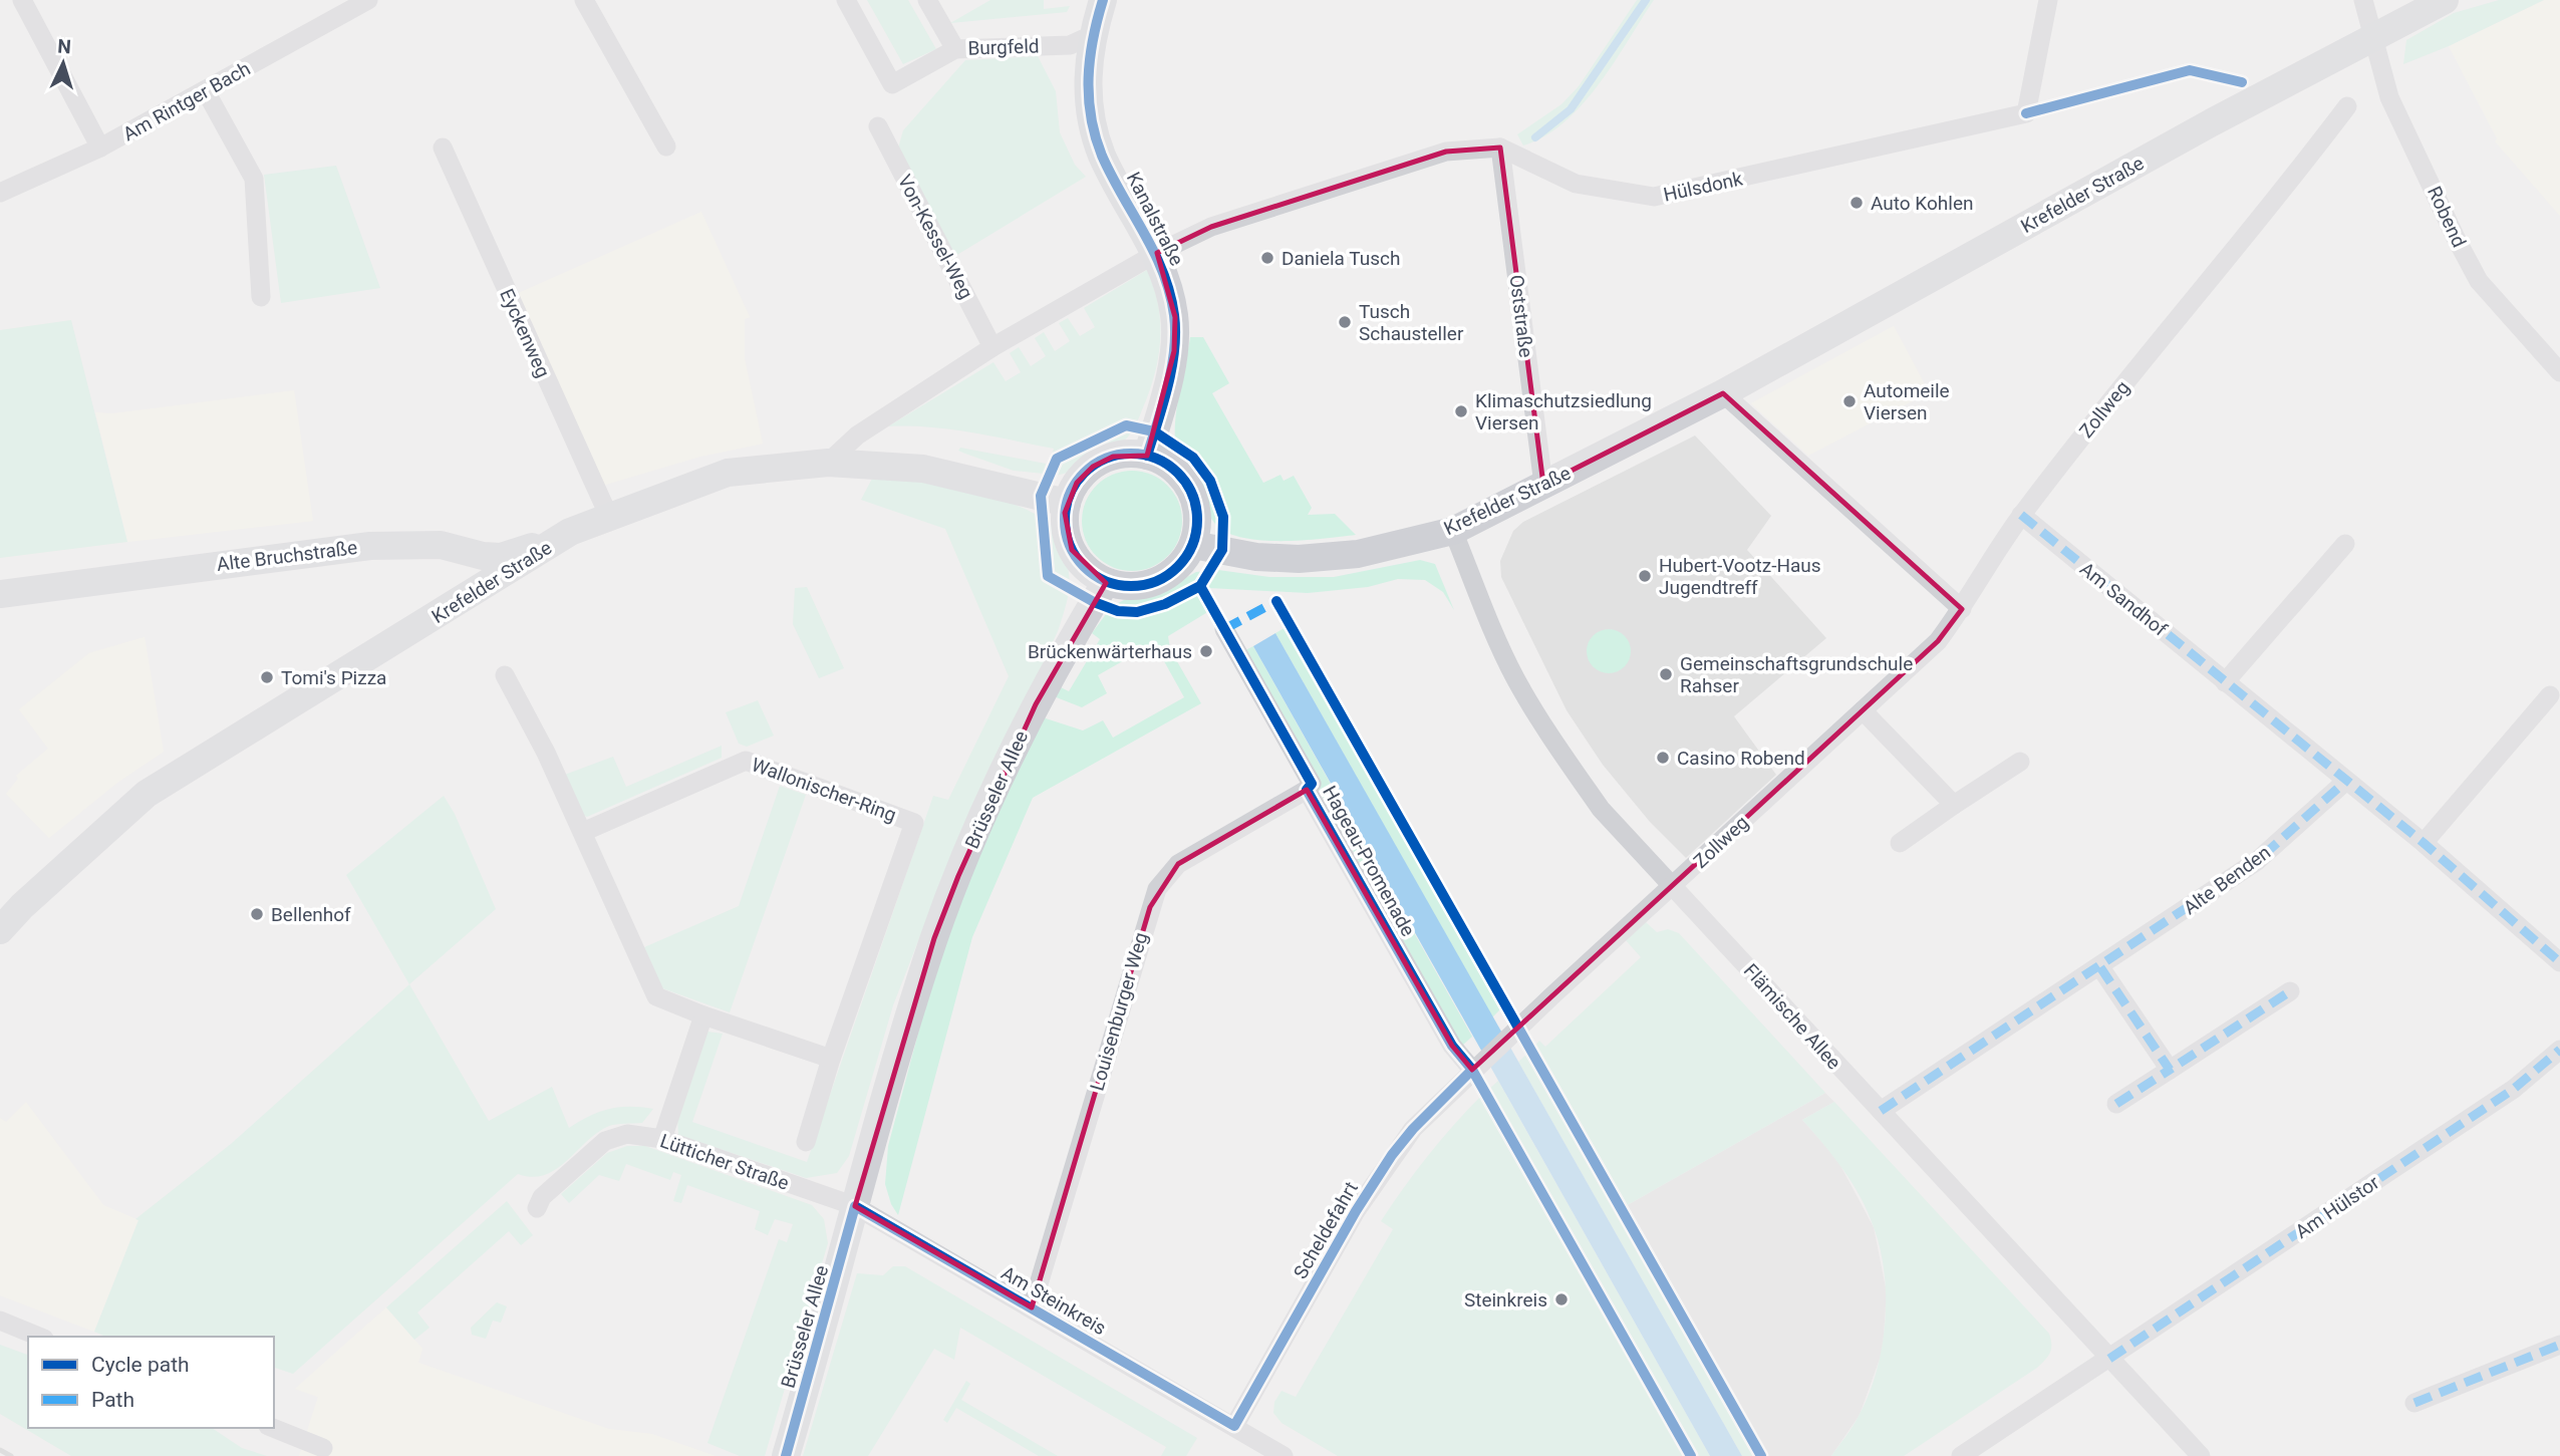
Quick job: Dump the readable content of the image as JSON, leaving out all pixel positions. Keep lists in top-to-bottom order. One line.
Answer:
{"streets":{"main road":["Krefelder Straße","Kanalstraße","Alte Bruchstraße","Brüsseler Allee"],"street":["Burgfeld","Am Rintger Bach","Hülsdonk","Robend","Von-Kessel-Weg","Oststraße","Eyckenweg","Zollweg","Am Sandhof","Wallonischer-Ring","Hageau-Promenade","Alte Benden","Louisenburger Weg","Flämische Allee","Lütticher Straße","Am Hülstor","Scheldefahrt","Am Steinkreis"]},"crossings":[["Burgfeld","Kanalstraße"],["Hülsdonk","Kanalstraße"],["Hülsdonk","Oststraße"],["Krefelder Straße","Robend"],["Krefelder Straße","Kanalstraße"],["Krefelder Straße","Oststraße"],["Krefelder Straße","Eyckenweg"],["Krefelder Straße","Alte Bruchstraße"],["Krefelder Straße","Brüsseler Allee"],["Krefelder Straße","Flämische Allee"],["Kanalstraße","Brüsseler Allee"],["Zollweg","Am Sandhof"],["Zollweg","Flämische Allee"],["Zollweg","Scheldefahrt"],["Am Sandhof","Alte Benden"],["Brüsseler Allee","Lütticher Straße"],["Brüsseler Allee","Am Steinkreis"],["Hageau-Promenade","Louisenburger Weg"],["Hageau-Promenade","Scheldefahrt"],["Alte Benden","Flämische Allee"],["Louisenburger Weg","Am Steinkreis"],["Flämische Allee","Am Hülstor"],["Flämische Allee","Scheldefahrt"],["Lütticher Straße","Am Steinkreis"],["Scheldefahrt","Am Steinkreis"]],"places":["Auto Kohlen","Daniela Tusch","Tusch Schausteller","Automeile Viersen","Klimaschutzsiedlung Viersen","Hubert-Vootz-Haus Jugendtreff","Brückenwärterhaus","Gemeinschaftsgrundschule Rahser","Tomi's Pizza","Casino Robend","Bellenhof","Steinkreis"],"legend":["Cycle path","Path"],"north":"top"}
